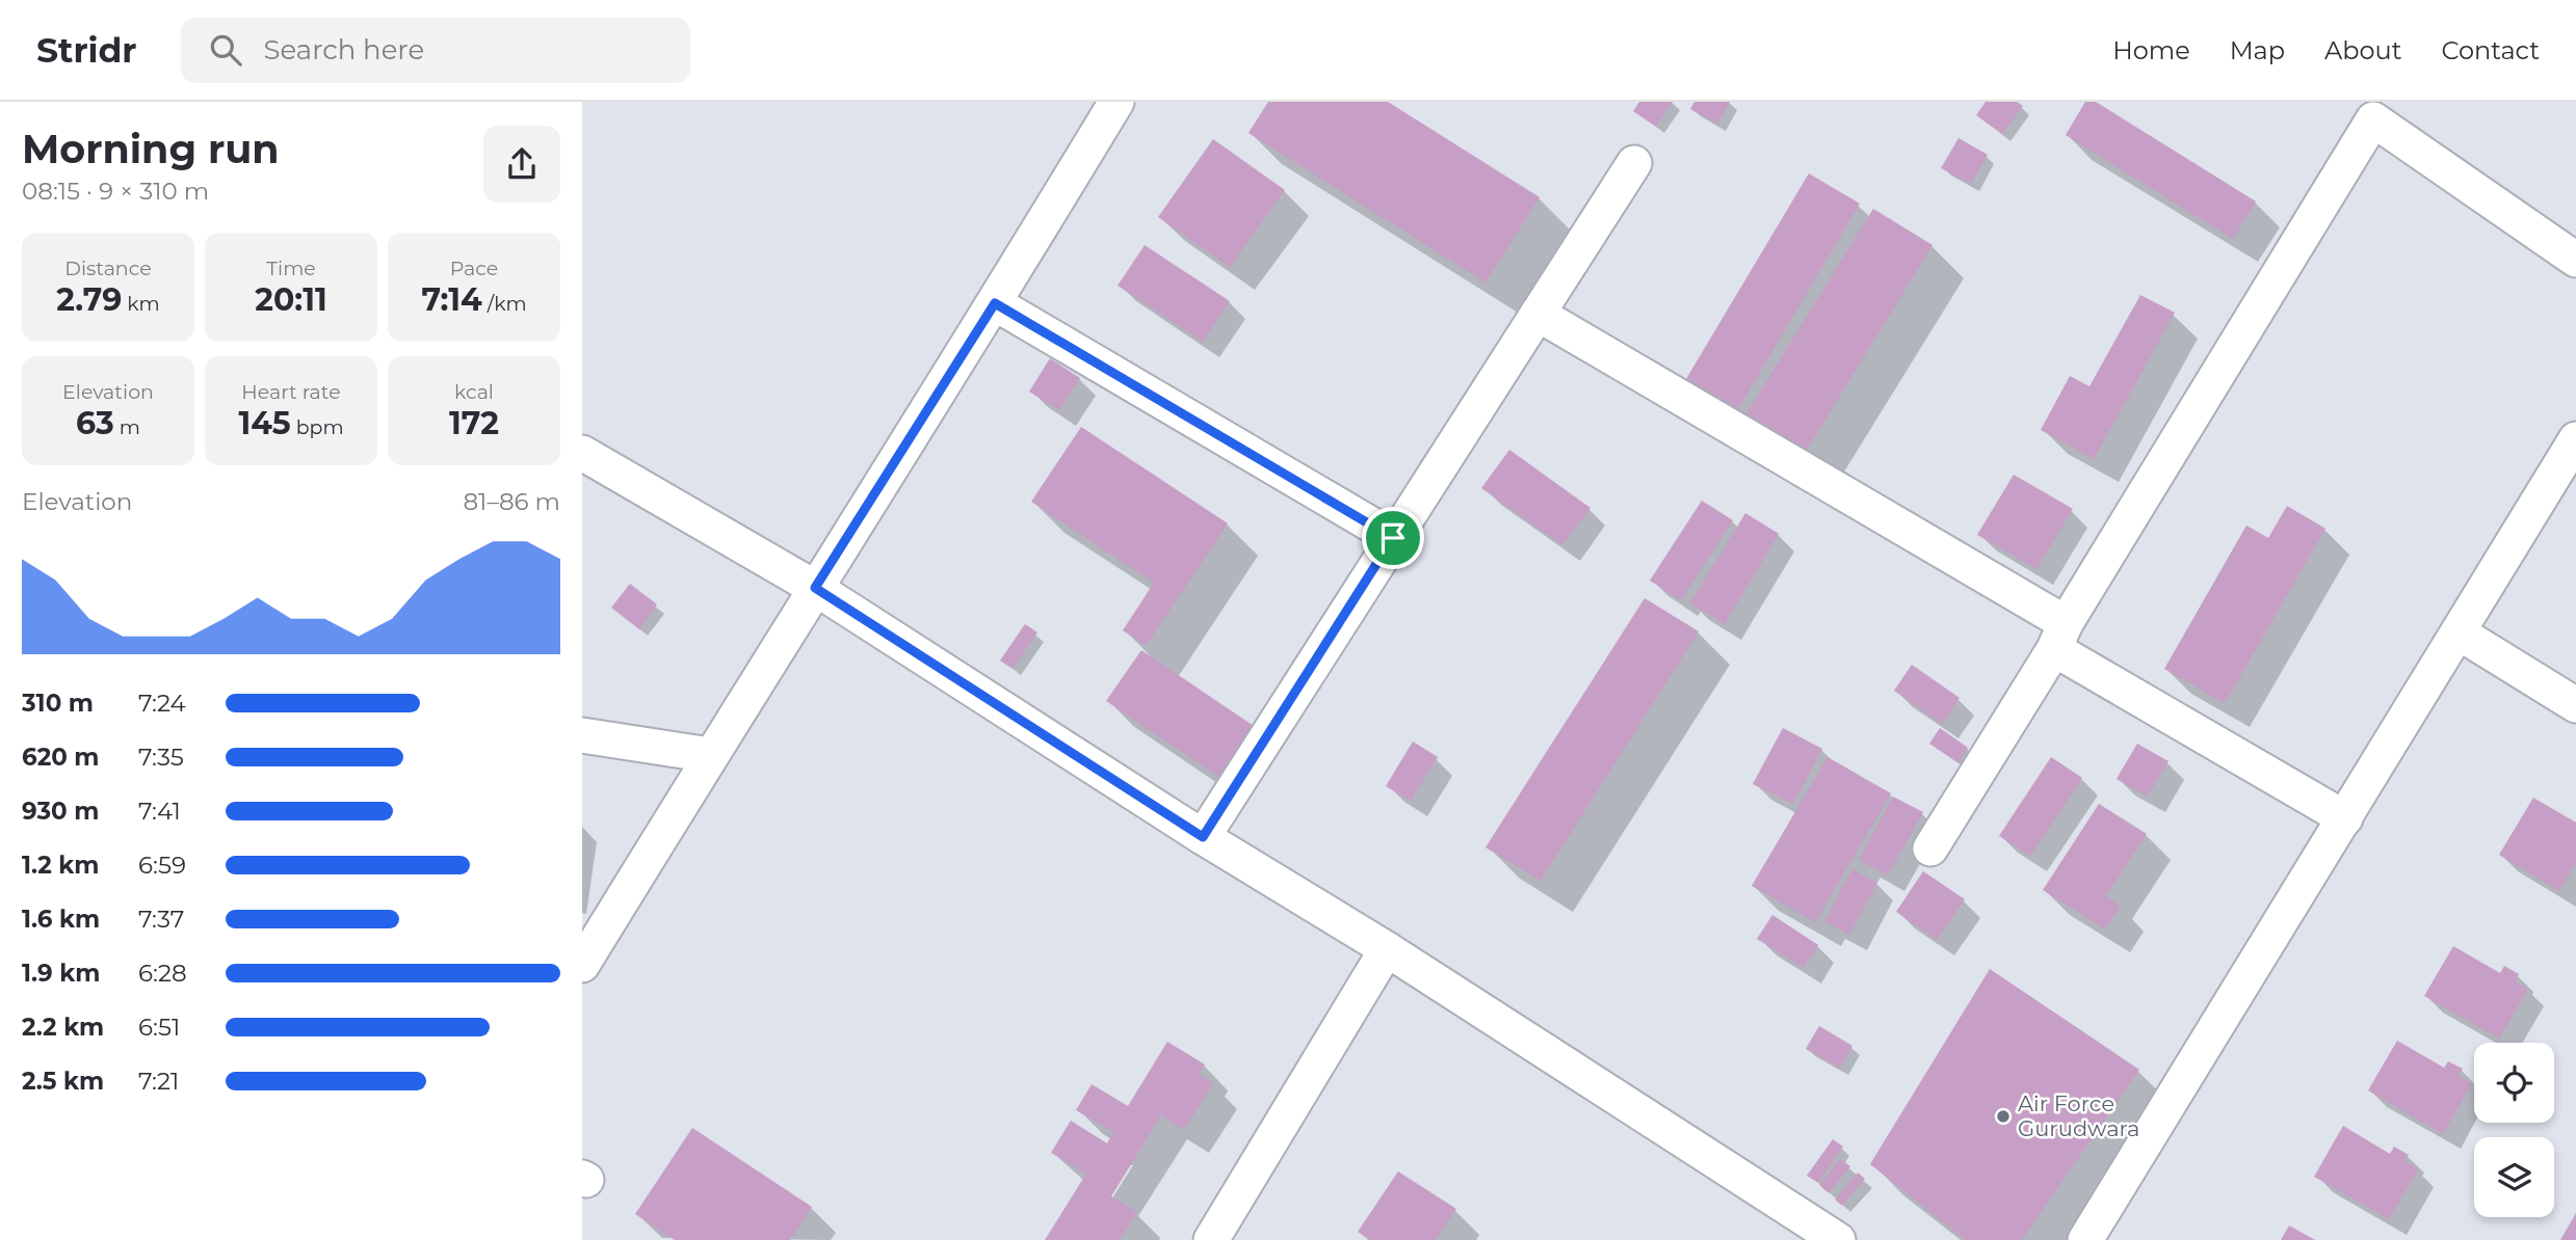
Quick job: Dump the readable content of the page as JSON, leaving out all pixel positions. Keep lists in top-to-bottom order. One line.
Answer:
{"places":["Air Force Gurudwara"],"page":{"header":"Stridr","search":"Search here","nav":["Home","Map","About","Contact"],"heading":["Morning run","08:15 · 9 × 310 m"],"stats":[["Distance","2.79 km"],["Time","20:11"],["Pace","7:14 /km"],["Elevation","63 m"],["Heart rate","145 bpm"],["kcal","172"]],"chart":["Elevation","81–86 m"],"list":[{"name":"310 m","note":"7:24"},{"name":"620 m","note":"7:35"},{"name":"930 m","note":"7:41"},{"name":"1.2 km","note":"6:59"},{"name":"1.6 km","note":"7:37"},{"name":"1.9 km","note":"6:28"},{"name":"2.2 km","note":"6:51"},{"name":"2.5 km","note":"7:21"}]}}
